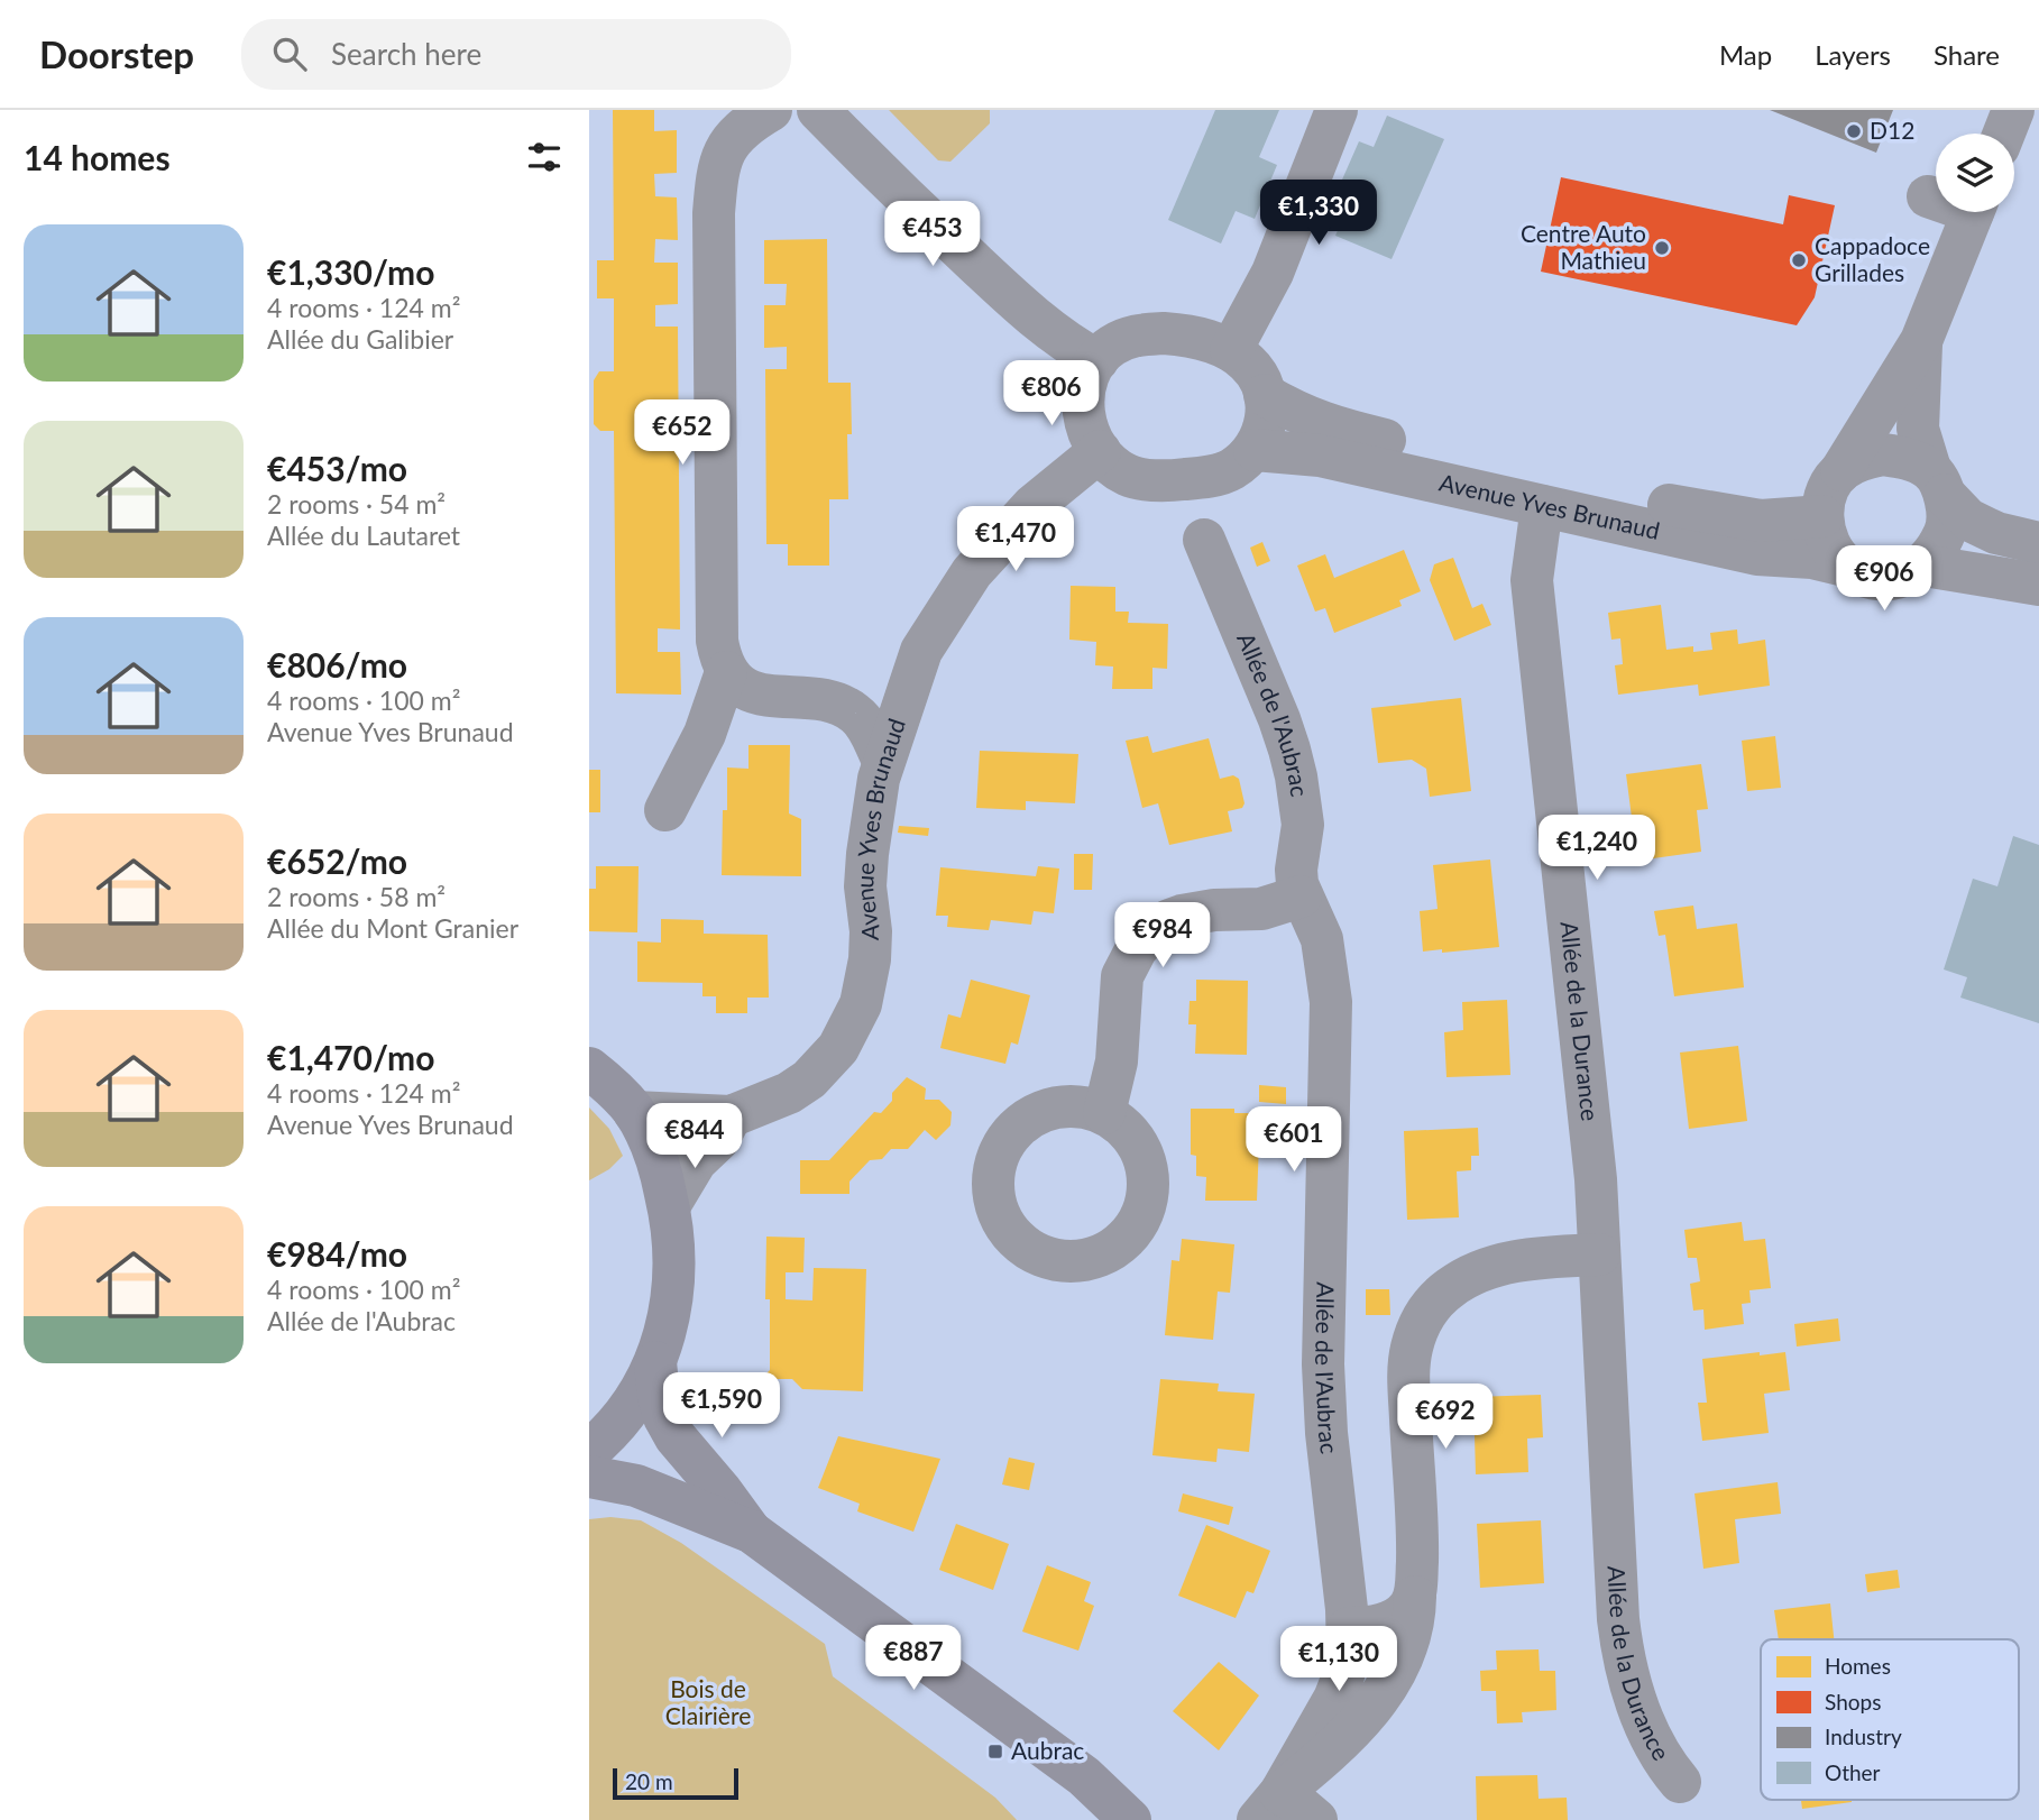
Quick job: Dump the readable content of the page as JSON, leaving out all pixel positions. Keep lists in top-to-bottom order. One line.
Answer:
{"streets":{"street":["Avenue Yves Brunaud","Allée de l'Aubrac","Allée de la Durance"]},"crossings":[["Avenue Yves Brunaud","Allée de la Durance"]],"parks":["Bois de Clairière"],"places":{"other":["D12","Centre Auto Mathieu","Cappadoce Grillades"],"transit":["Aubrac"]},"legend":["Homes","Shops","Industry","Other"],"scale_bar":"20 m","page":{"header":"Doorstep","search":"Search here","nav":["Map","Layers","Share"],"heading":"14 homes","price":["€1,330","€453","€806","€652","€1,470","€906","€1,240","€984","€844","€601","€1,590","€692","€887","€1,130"],"list":[{"name":"€1,330/mo","note":"4 rooms · 124 m² · Allée du Galibier"},{"name":"€453/mo","note":"2 rooms · 54 m² · Allée du Lautaret"},{"name":"€806/mo","note":"4 rooms · 100 m² · Avenue Yves Brunaud"},{"name":"€652/mo","note":"2 rooms · 58 m² · Allée du Mont Granier"},{"name":"€1,470/mo","note":"4 rooms · 124 m² · Avenue Yves Brunaud"},{"name":"€984/mo","note":"4 rooms · 100 m² · Allée de l'Aubrac"}],"scale":"20 m"}}
